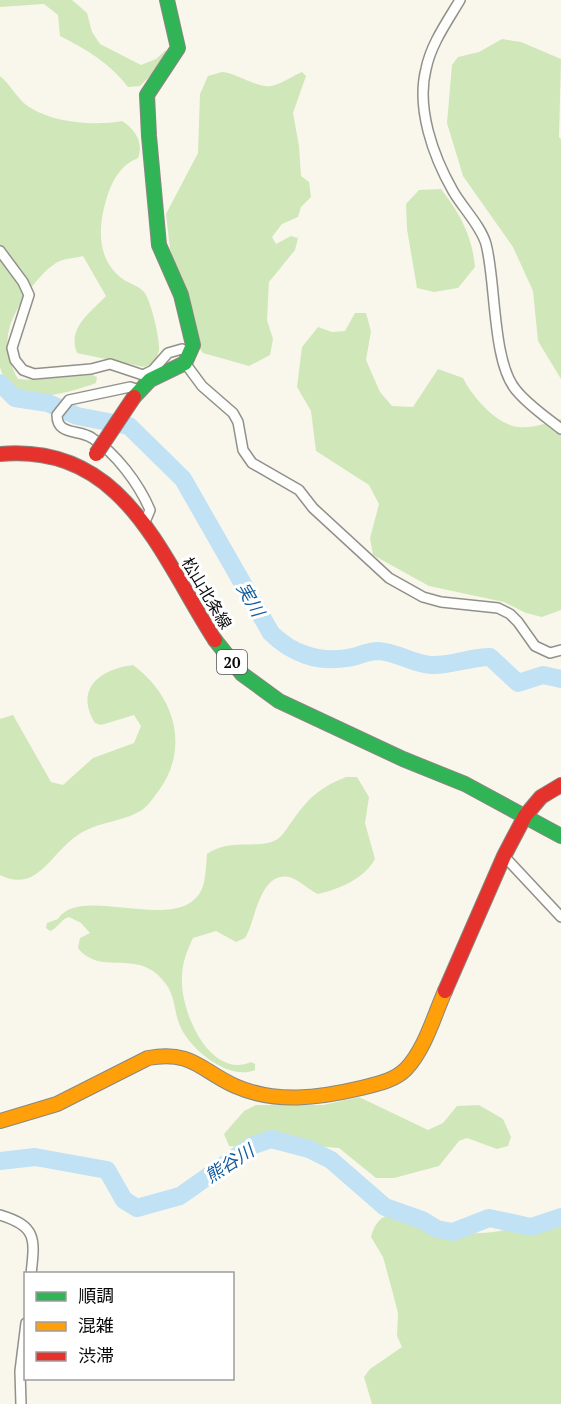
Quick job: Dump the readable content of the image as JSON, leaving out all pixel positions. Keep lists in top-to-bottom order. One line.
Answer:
{"streets":{"street":["松山北条線","20"]},"water":["実川","熊谷川"],"legend":["順調","混雑","渋滞"]}
